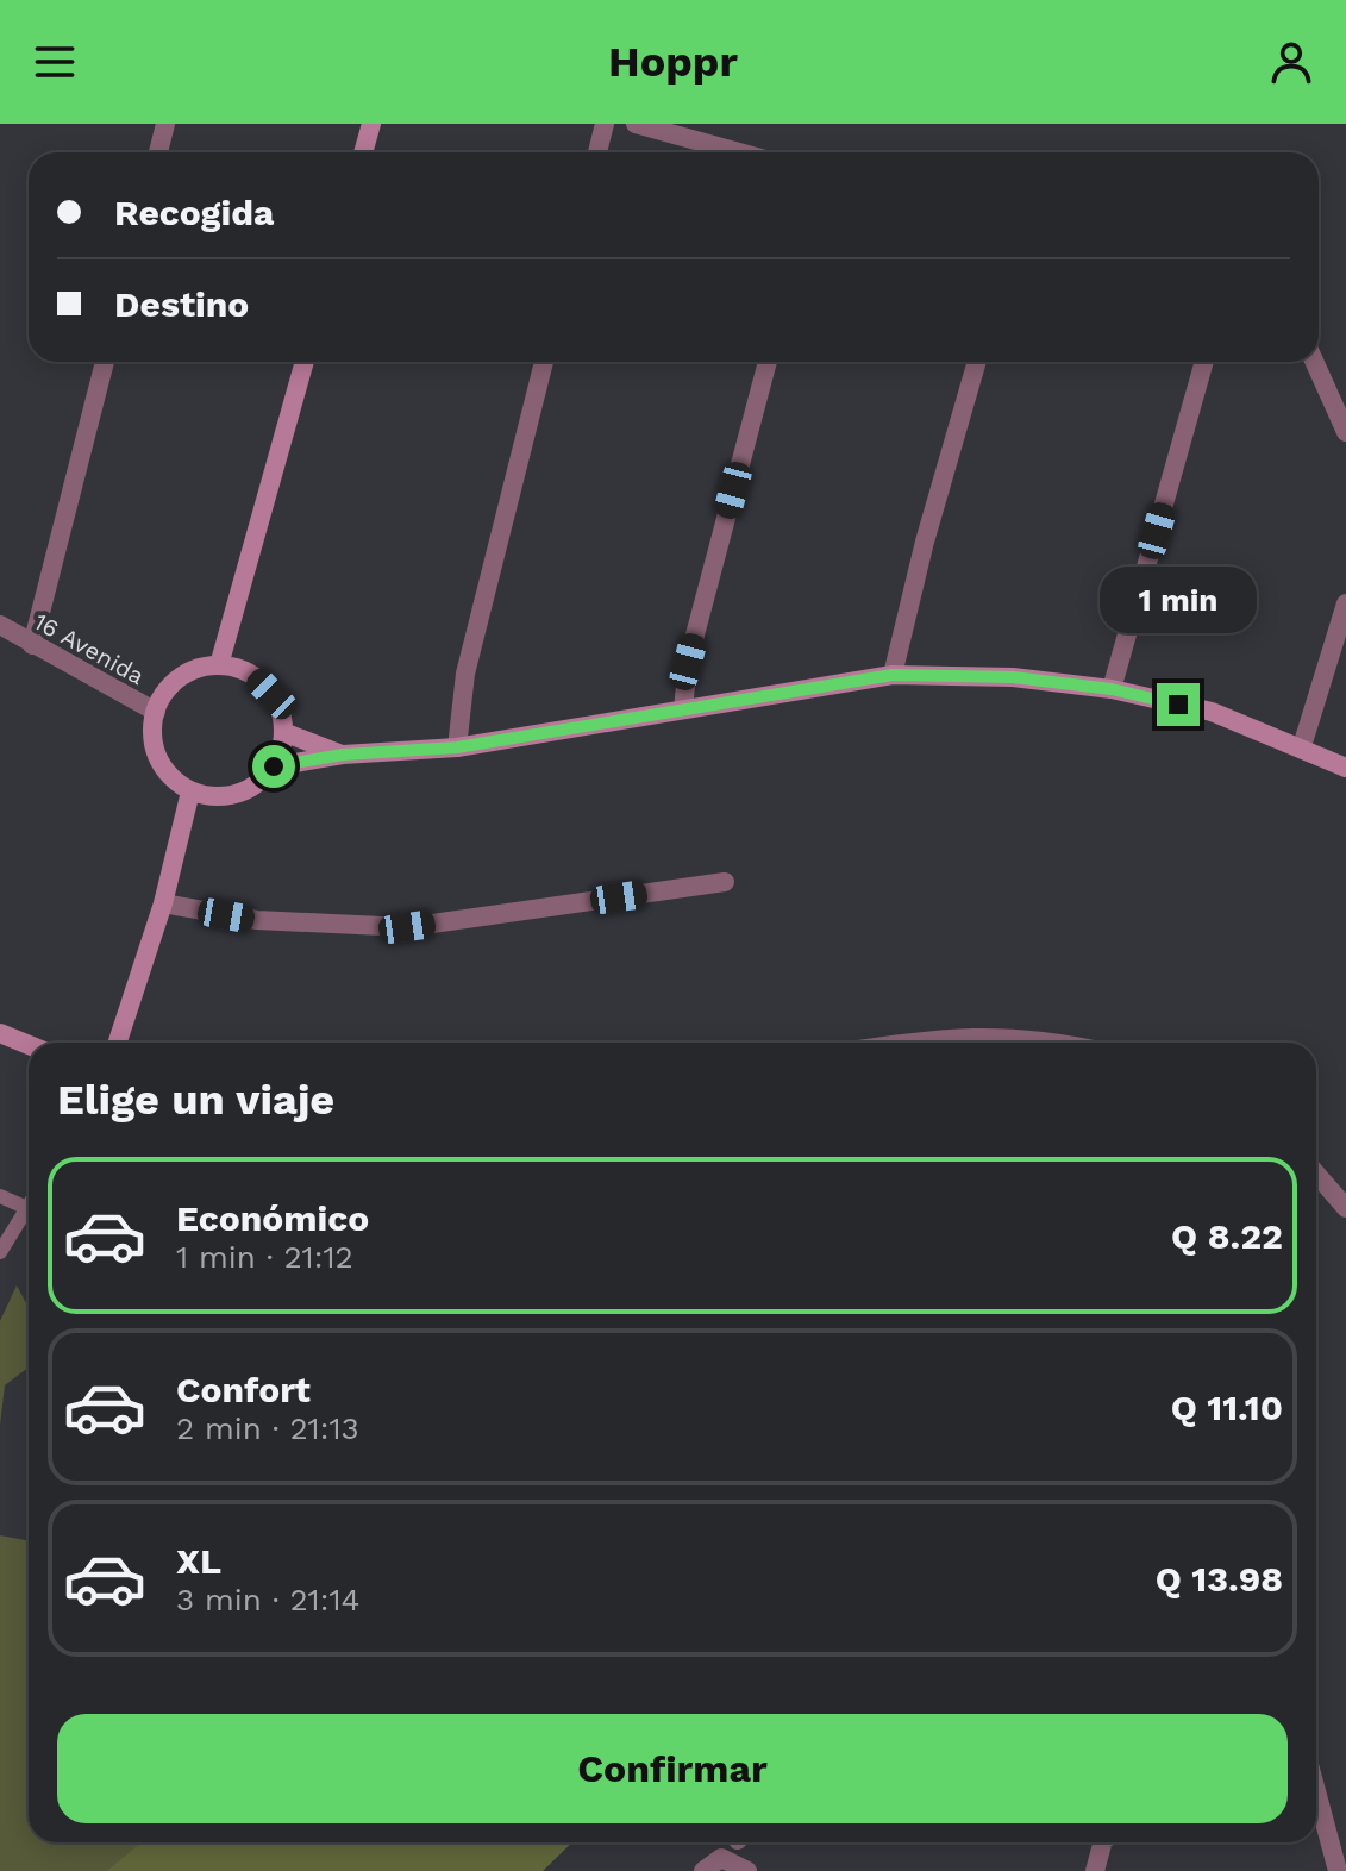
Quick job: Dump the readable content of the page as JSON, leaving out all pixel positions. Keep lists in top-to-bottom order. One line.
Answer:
{"streets":{"street":["16 Avenida"]},"page":{"header":"Hoppr","banner":["Recogida","Destino"],"bubble":"1 min","heading":"Elige un viaje","list":[{"name":"Económico","note":"1 min · 21:12","value":"Q 8.22"},{"name":"Confort","note":"2 min · 21:13","value":"Q 11.10"},{"name":"XL","note":"3 min · 21:14","value":"Q 13.98"}],"buttons":"Confirmar"}}
